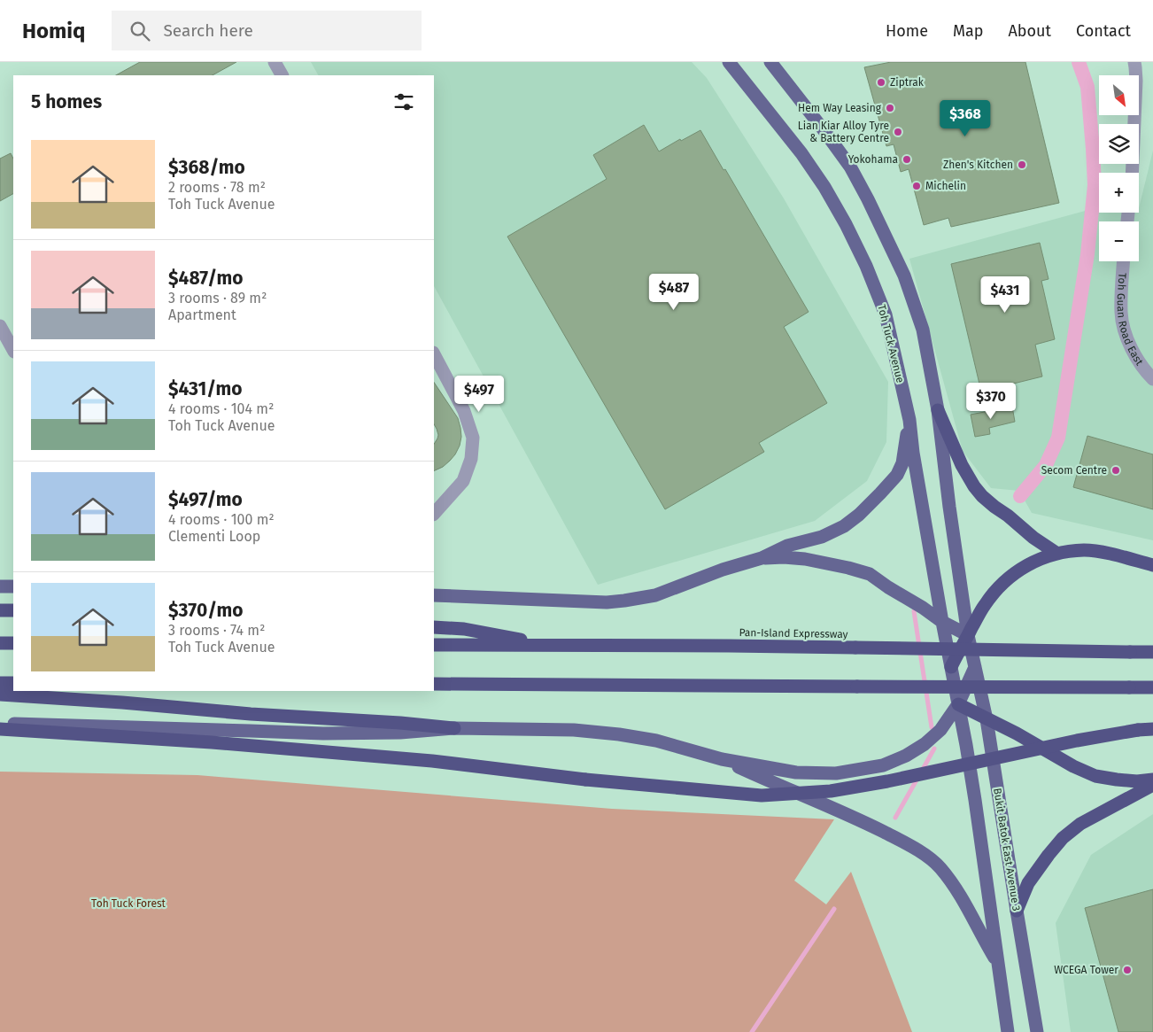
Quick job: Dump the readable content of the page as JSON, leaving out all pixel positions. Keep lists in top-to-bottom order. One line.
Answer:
{"streets":{"highway":["Pan-Island Expressway"],"main road":["Toh Tuck Avenue","Bukit Batok East Avenue 3"],"street":["Toh Guan Road East"]},"parks":["Toh Tuck Forest"],"places":["Ziptrak","Hem Way Leasing","Lian Kiar Alloy Tyre & Battery Centre","Yokohama","Zhen's Kitchen","Michelin","Secom Centre","WCEGA Tower"],"north":"bottom right","page":{"header":"Homiq","search":"Search here","nav":["Home","Map","About","Contact"],"map_buttons":["+","−"],"heading":"5 homes","price":["$368","$487","$431","$497","$370"],"list":[{"name":"$368/mo","note":"2 rooms · 78 m² · Toh Tuck Avenue"},{"name":"$487/mo","note":"3 rooms · 89 m² · Apartment"},{"name":"$431/mo","note":"4 rooms · 104 m² · Toh Tuck Avenue"},{"name":"$497/mo","note":"4 rooms · 100 m² · Clementi Loop"},{"name":"$370/mo","note":"3 rooms · 74 m² · Toh Tuck Avenue"}]}}
